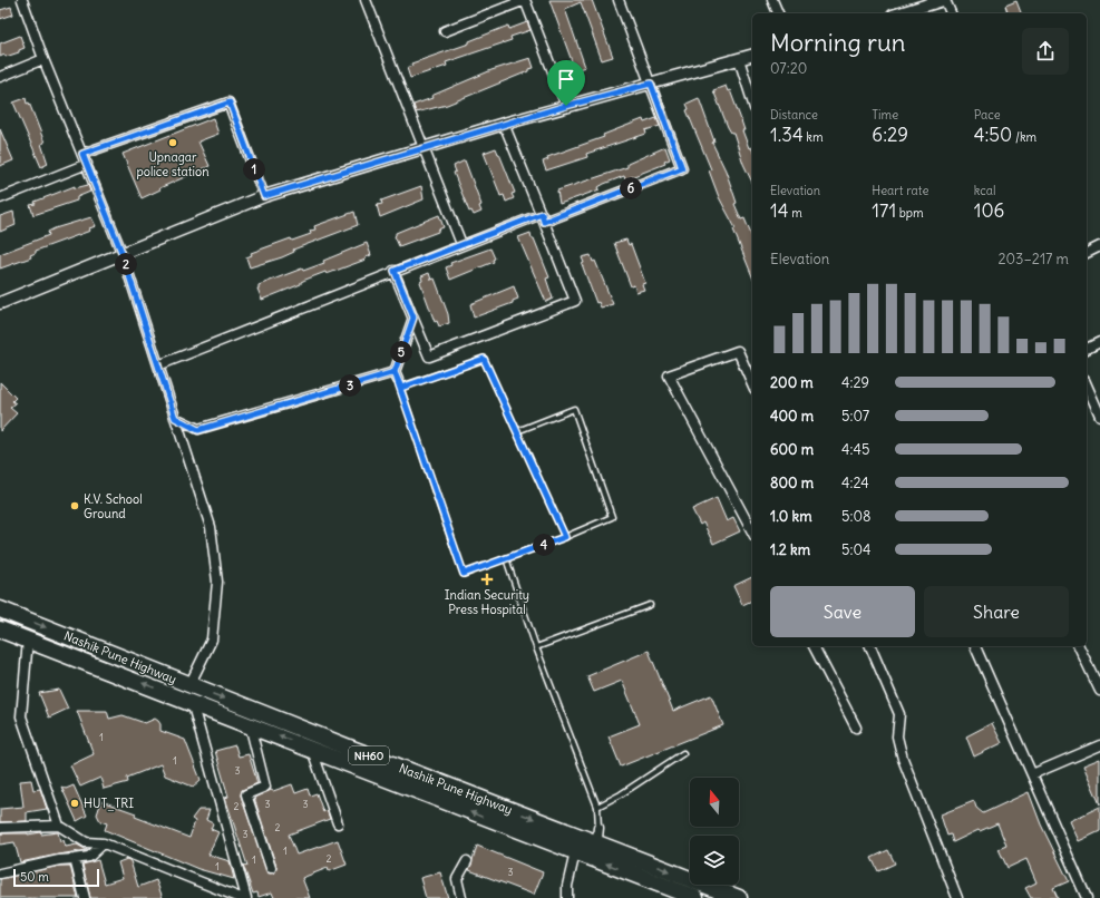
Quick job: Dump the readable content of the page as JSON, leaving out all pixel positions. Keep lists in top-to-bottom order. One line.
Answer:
{"streets":{"highway":["Nashik Pune Highway","NH60"]},"places":{"other":["Upnagar police station","K.V. School Ground","HUT_TRI"],"health":["Indian Security Press Hospital"]},"house_numbers":["1","1","3","3","3","2","2","3","1","2","1","1","3"],"scale_bar":"50 m","north":"top","page":{"heading":["Morning run","07:20"],"stats":[["Distance","1.34 km"],["Time","6:29"],["Pace","4:50 /km"],["Elevation","14 m"],["Heart rate","171 bpm"],["kcal","106"]],"pins":["1","6","2","5","3","4"],"chart":["Elevation","203–217 m"],"list":[{"name":"200 m","note":"4:29"},{"name":"400 m","note":"5:07"},{"name":"600 m","note":"4:45"},{"name":"800 m","note":"4:24"},{"name":"1.0 km","note":"5:08"},{"name":"1.2 km","note":"5:04"}],"buttons":["Save","Share"],"scale":"50 m"}}
